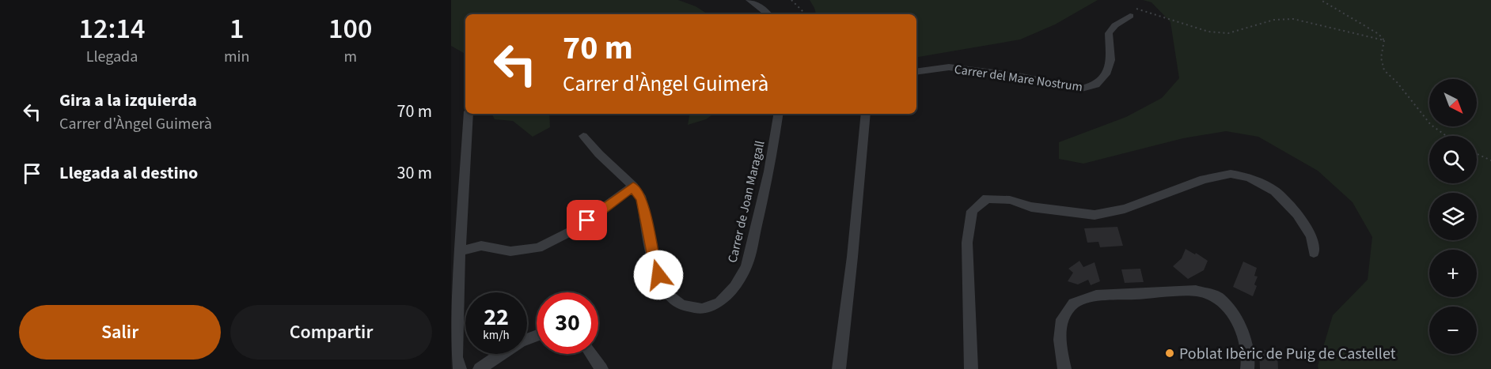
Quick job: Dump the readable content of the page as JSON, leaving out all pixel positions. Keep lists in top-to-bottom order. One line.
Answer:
{"streets":{"street":["Carrer del Mare Nostrum","Carrer de Joan Maragall"]},"places":["Poblat Ibèric de Puig de Castellet"],"north":"bottom right","page":{"eta":["12:14","Llegada","1","min","100","m"],"turn":["70 m","Carrer d'Àngel Guimerà"],"map_buttons":["+","−"],"list":[{"name":"Gira a la izquierda","note":"Carrer d'Àngel Guimerà","value":"70 m"},{"name":"Llegada al destino","value":"30 m"}],"speed":"22 km/h","limit":"30","buttons":["Salir","Compartir"]}}
